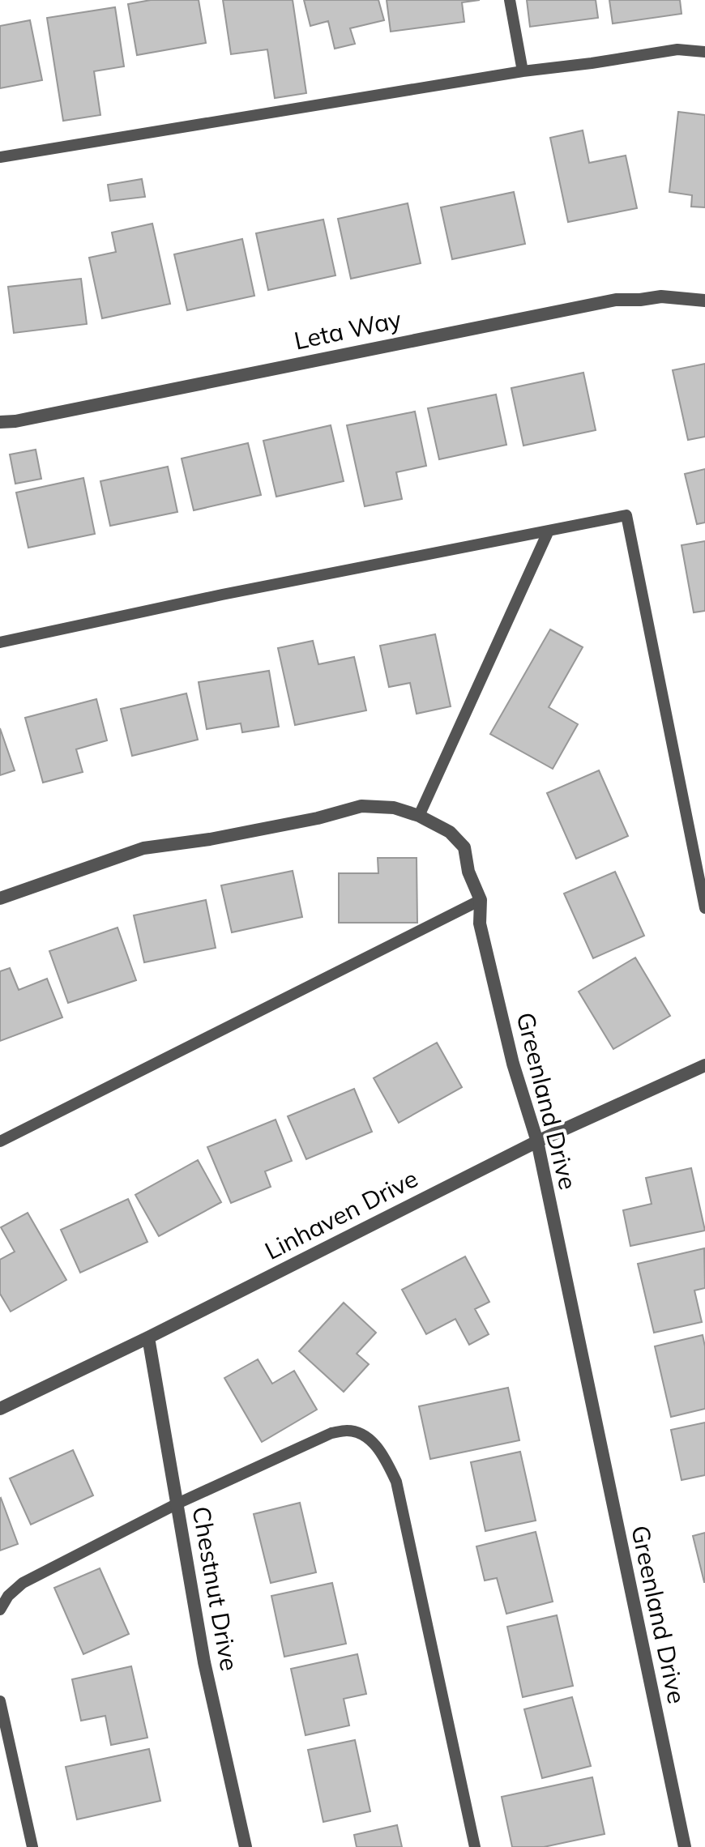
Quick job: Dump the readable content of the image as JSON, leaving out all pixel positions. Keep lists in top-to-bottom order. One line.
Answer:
{"streets":{"street":["Leta Way","Greenland Drive","Linhaven Drive","Chestnut Drive"]},"crossings":[["Greenland Drive","Linhaven Drive"],["Linhaven Drive","Chestnut Drive"]]}
